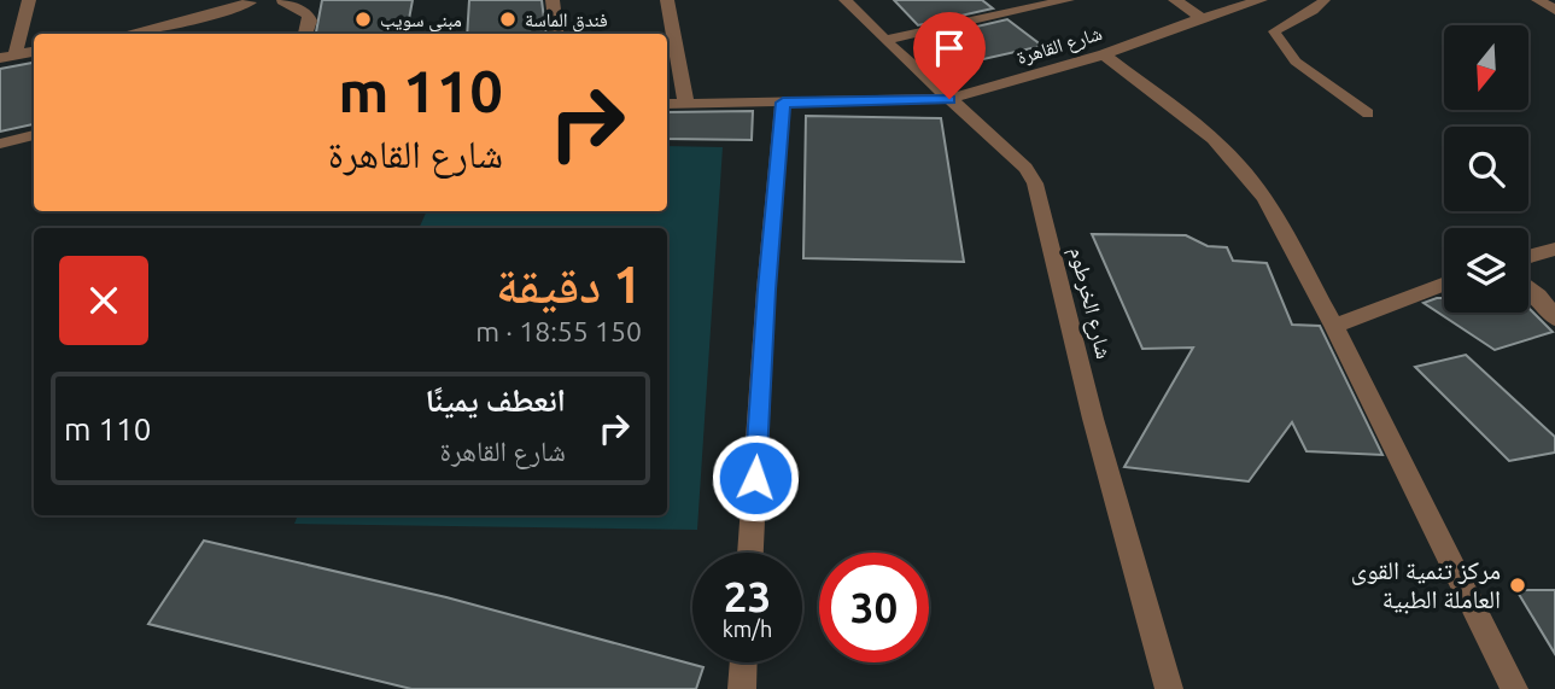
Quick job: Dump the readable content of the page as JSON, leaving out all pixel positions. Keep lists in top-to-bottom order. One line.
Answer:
{"streets":{"street":["شارع القاهرة","شارع الخرطوم"]},"crossings":[["شارع القاهرة","شارع الخرطوم"]],"places":["مبنى سويب","فندق الماسة","مركز تنمية القوى العاملة الطبية"],"north":"bottom","page":{"turn":["110 m","شارع القاهرة"],"heading":["1 دقيقة","150 m · 18:55"],"list":[{"name":"انعطف يمينًا","note":"شارع القاهرة","value":"110 m"}],"speed":"23 km/h","limit":"30"}}
